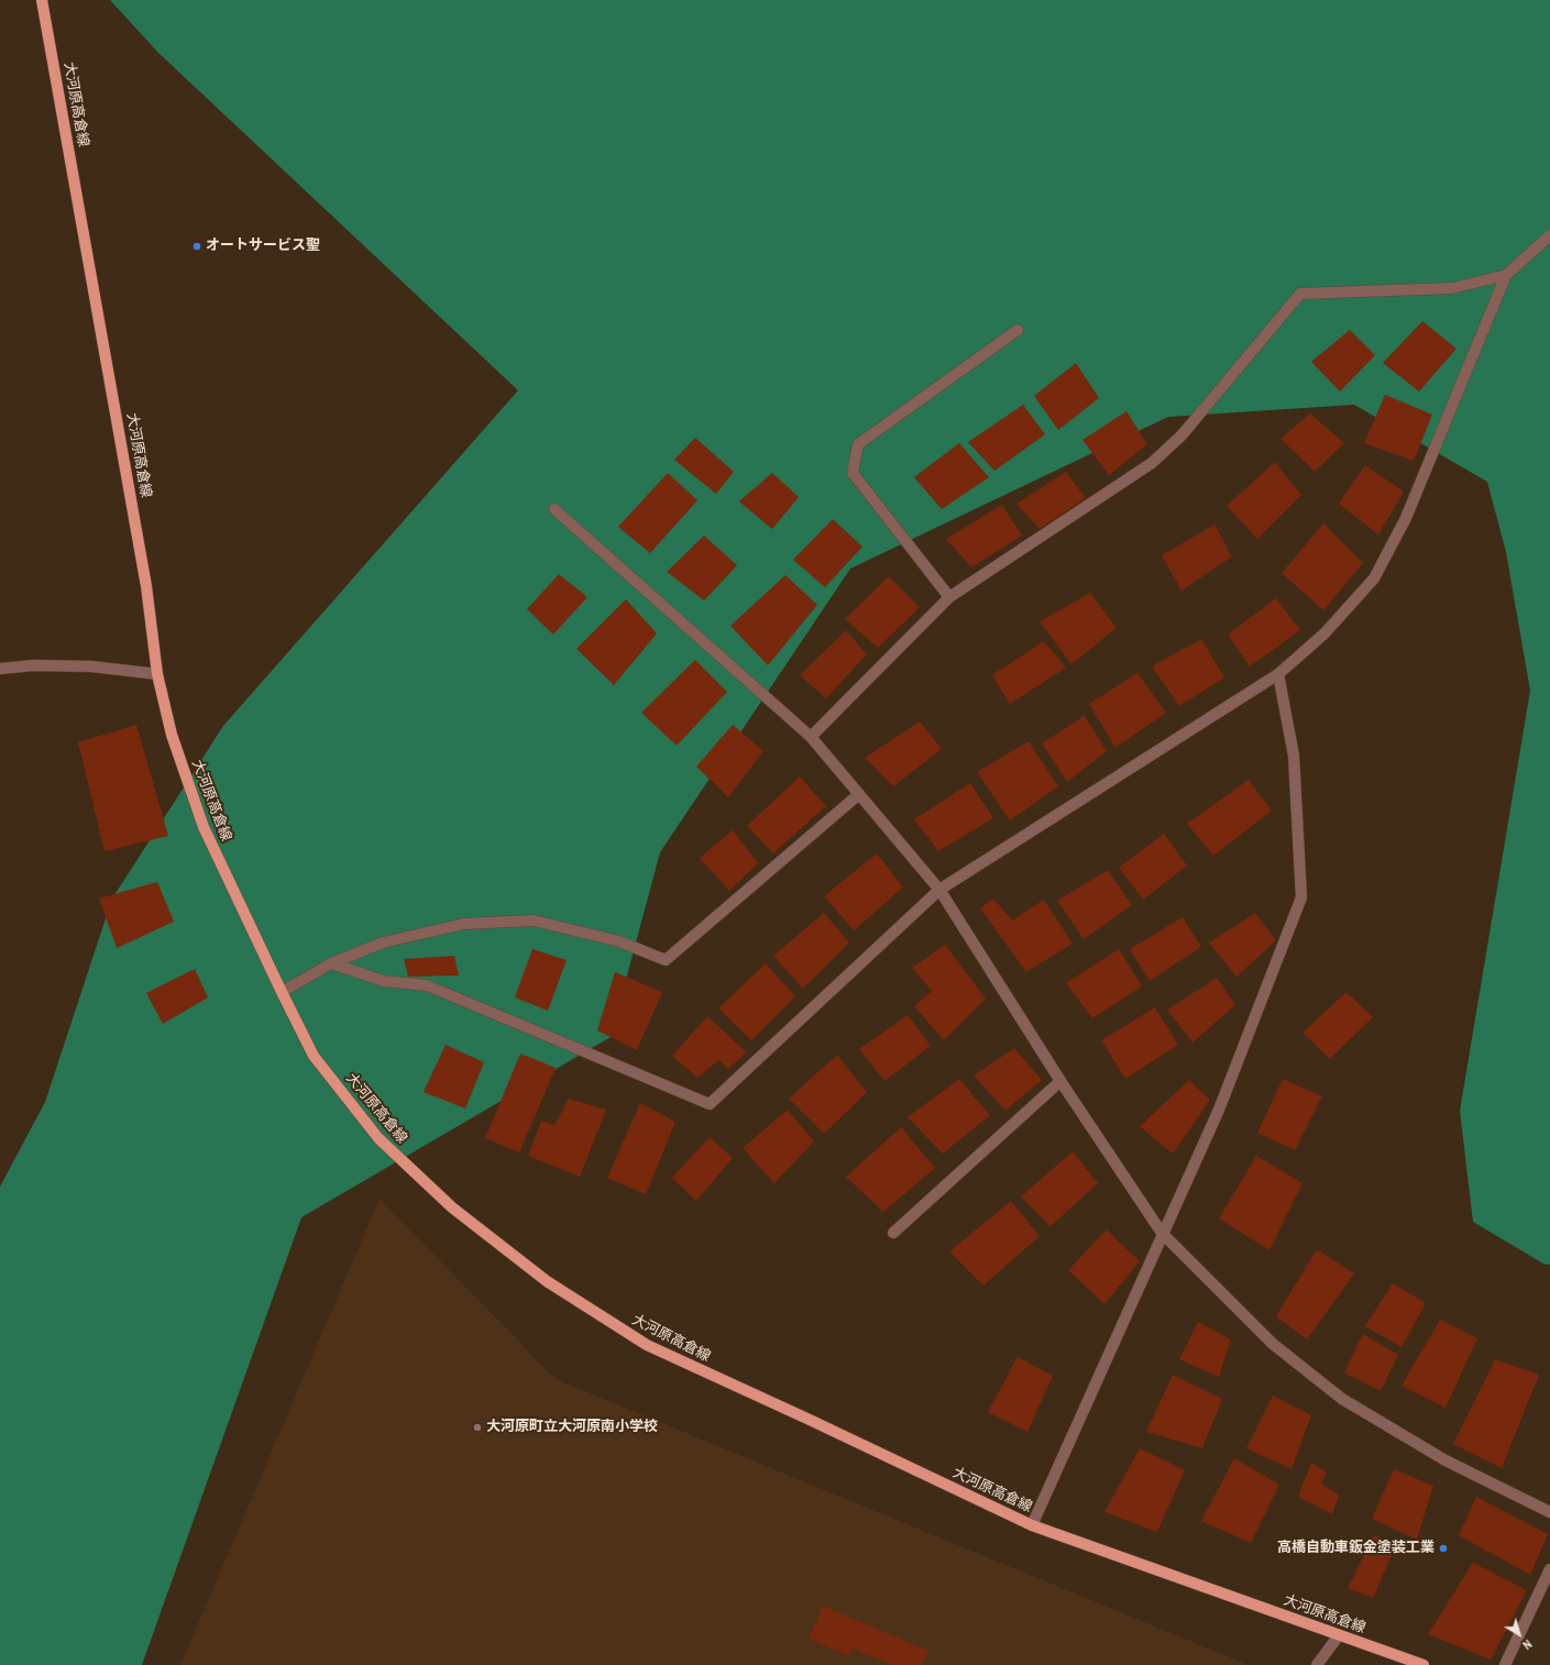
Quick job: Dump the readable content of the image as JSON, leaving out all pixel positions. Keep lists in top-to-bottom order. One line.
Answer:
{"streets":{"main road":["大河原高倉線"]},"places":["オートサービス聖","大河原町立大河原南小学校","高橋自動車鈑金塗装工業"],"north":"bottom right"}
